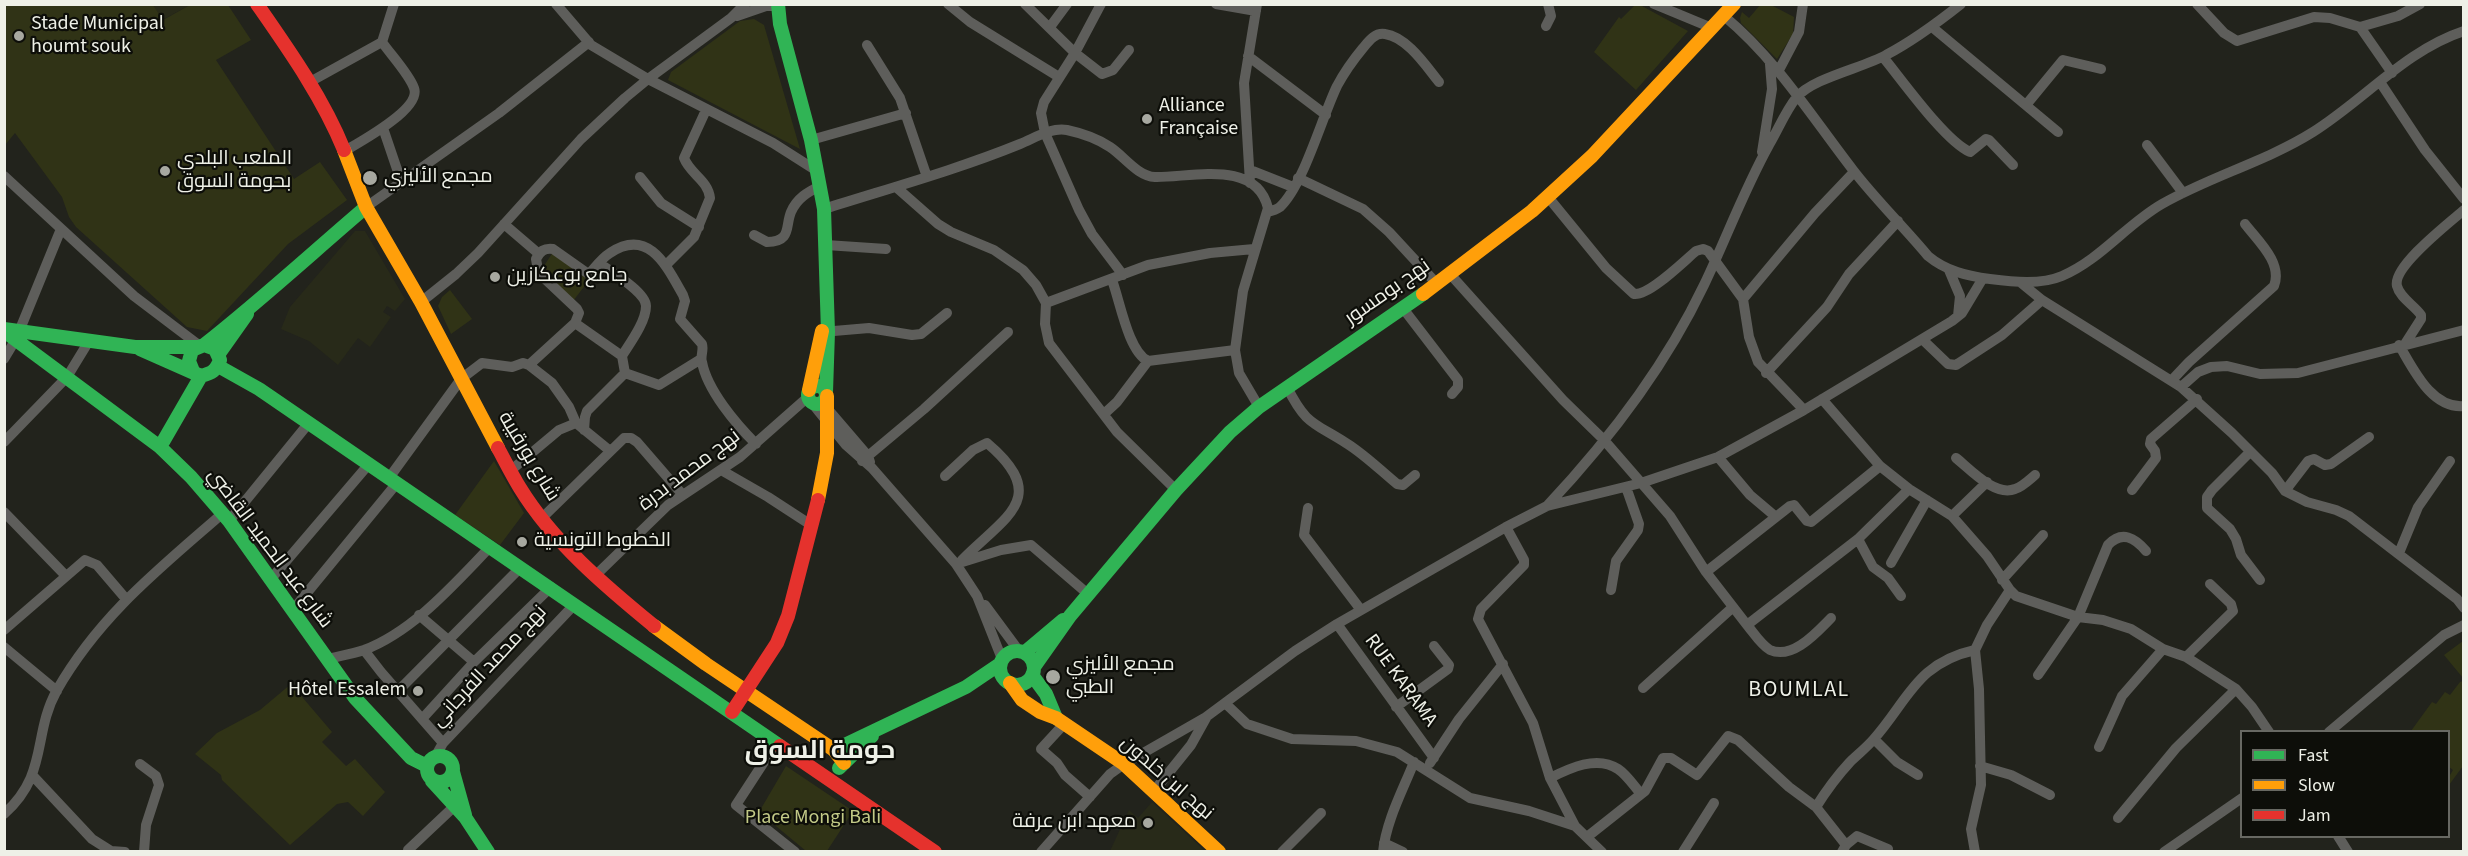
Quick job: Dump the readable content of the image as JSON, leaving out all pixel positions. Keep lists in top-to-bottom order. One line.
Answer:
{"streets":{"main road":["نهج بومسور","شارع بورقيبة","شارع عبد الحميد القاضي","نهج ابن خلدون"],"street":["نهج محمد بدرة","نهج محمد الفرجاني","RUE KARAMA"]},"crossings":[["نهج بومسور","شارع بورقيبة"],["نهج بومسور","نهج ابن خلدون"],["شارع بورقيبة","نهج محمد بدرة"],["شارع عبد الحميد القاضي","نهج محمد الفرجاني"]],"districts":["BOUMLAL","حومة السوق"],"parks":["Place Mongi Bali"],"places":["Stade Municipal houmt souk","Alliance Française","الملعب البلدي بحومة السوق","مجمع الأليزي","جامع بوعكازين","الخطوط التونسية","مجمع الأليزي الطبي","Hôtel Essalem","معهد ابن عرفة"],"legend":["Fast","Slow","Jam"]}
